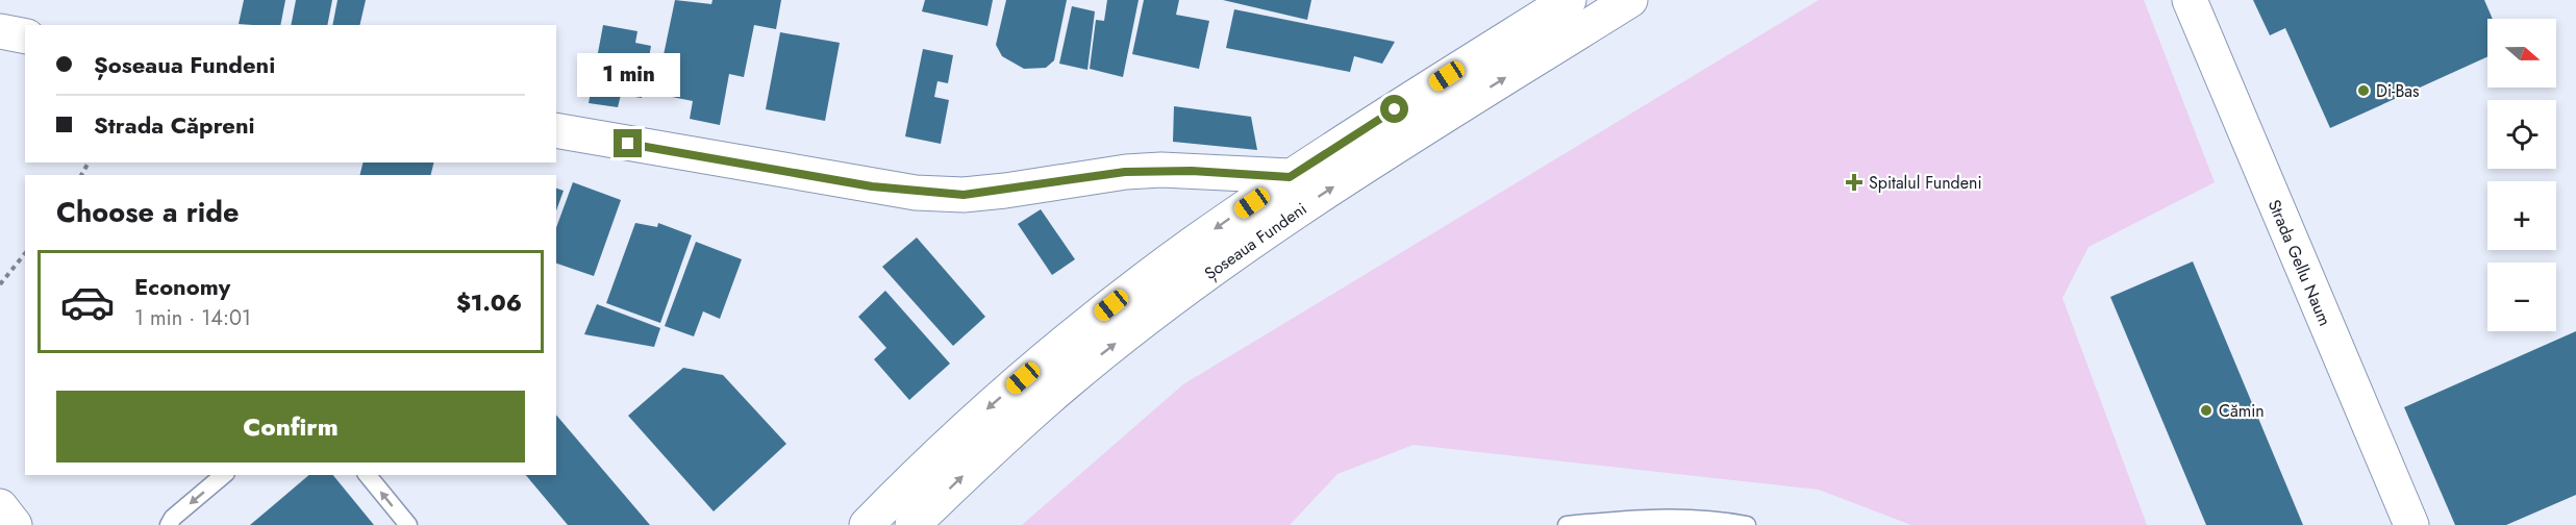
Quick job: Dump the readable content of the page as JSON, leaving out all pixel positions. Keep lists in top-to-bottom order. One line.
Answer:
{"streets":{"main road":["Șoseaua Fundeni","Strada Gellu Naum"]},"places":{"other":["Di-Bas","Cămin"],"health":["Spitalul Fundeni"]},"north":"right","page":{"map_buttons":["+","−"],"banner":["Șoseaua Fundeni","Strada Căpreni"],"bubble":"1 min","heading":"Choose a ride","list":[{"name":"Economy","note":"1 min · 14:01","value":"$1.06"}],"buttons":"Confirm"}}
